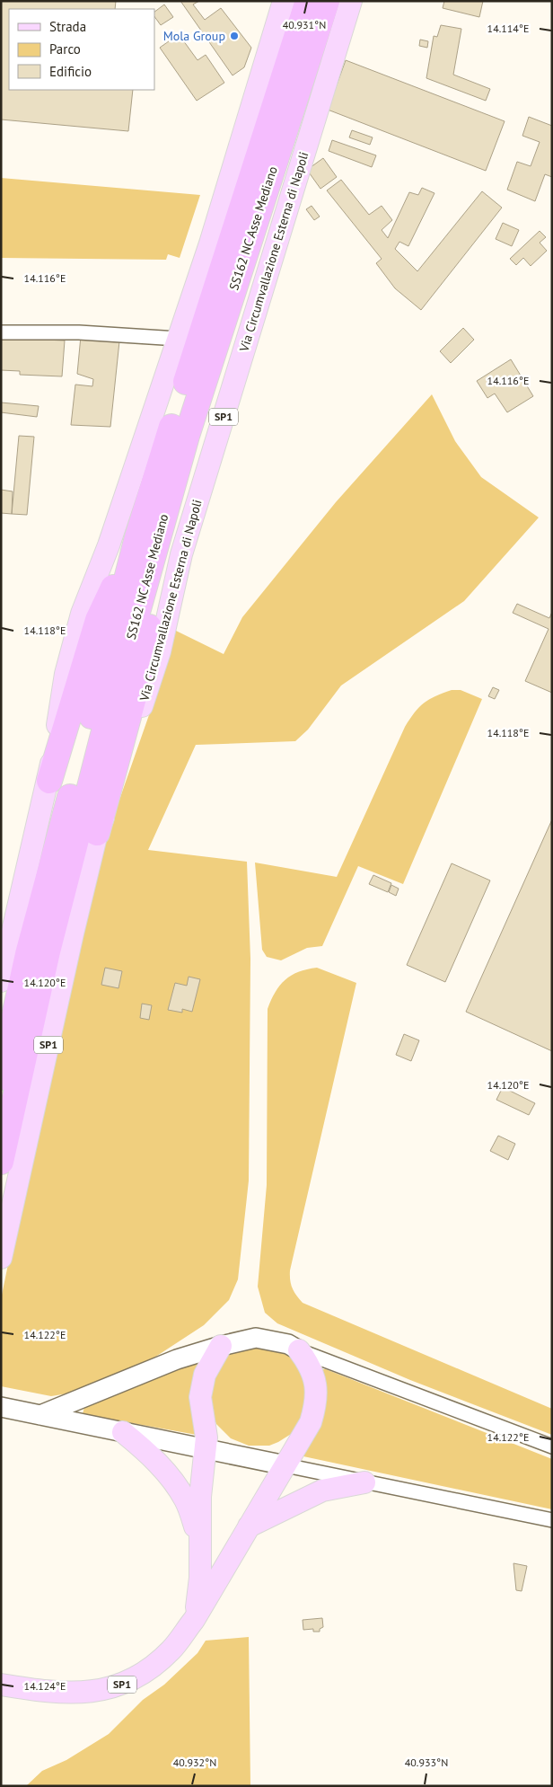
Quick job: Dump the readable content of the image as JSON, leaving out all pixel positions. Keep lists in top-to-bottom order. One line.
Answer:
{"streets":{"highway":["SS162 NC Asse Mediano"],"main road":["Via Circumvallazione Esterna di Napoli","SP1"]},"places":["Mola Group"],"legend":["Strada","Parco","Edificio"],"coordinates":["40.931°N","14.114°E","14.116°E","14.118°E","14.120°E","14.122°E","14.124°E","40.932°N","40.933°N"]}
